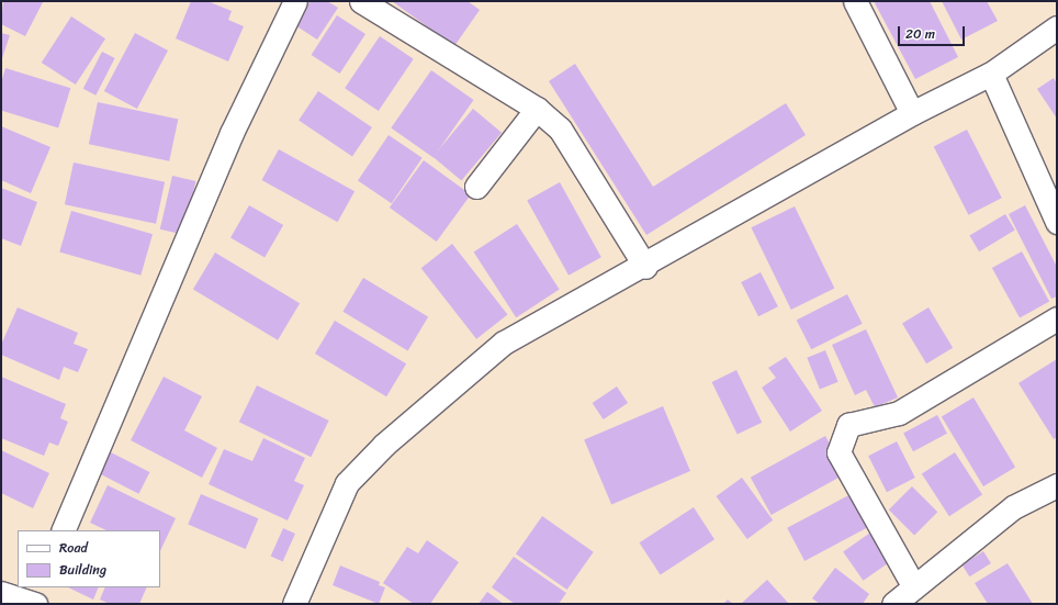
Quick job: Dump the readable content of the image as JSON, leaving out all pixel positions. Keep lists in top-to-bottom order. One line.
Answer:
{"legend":["Road","Building"],"scale_bar":"20 m"}
